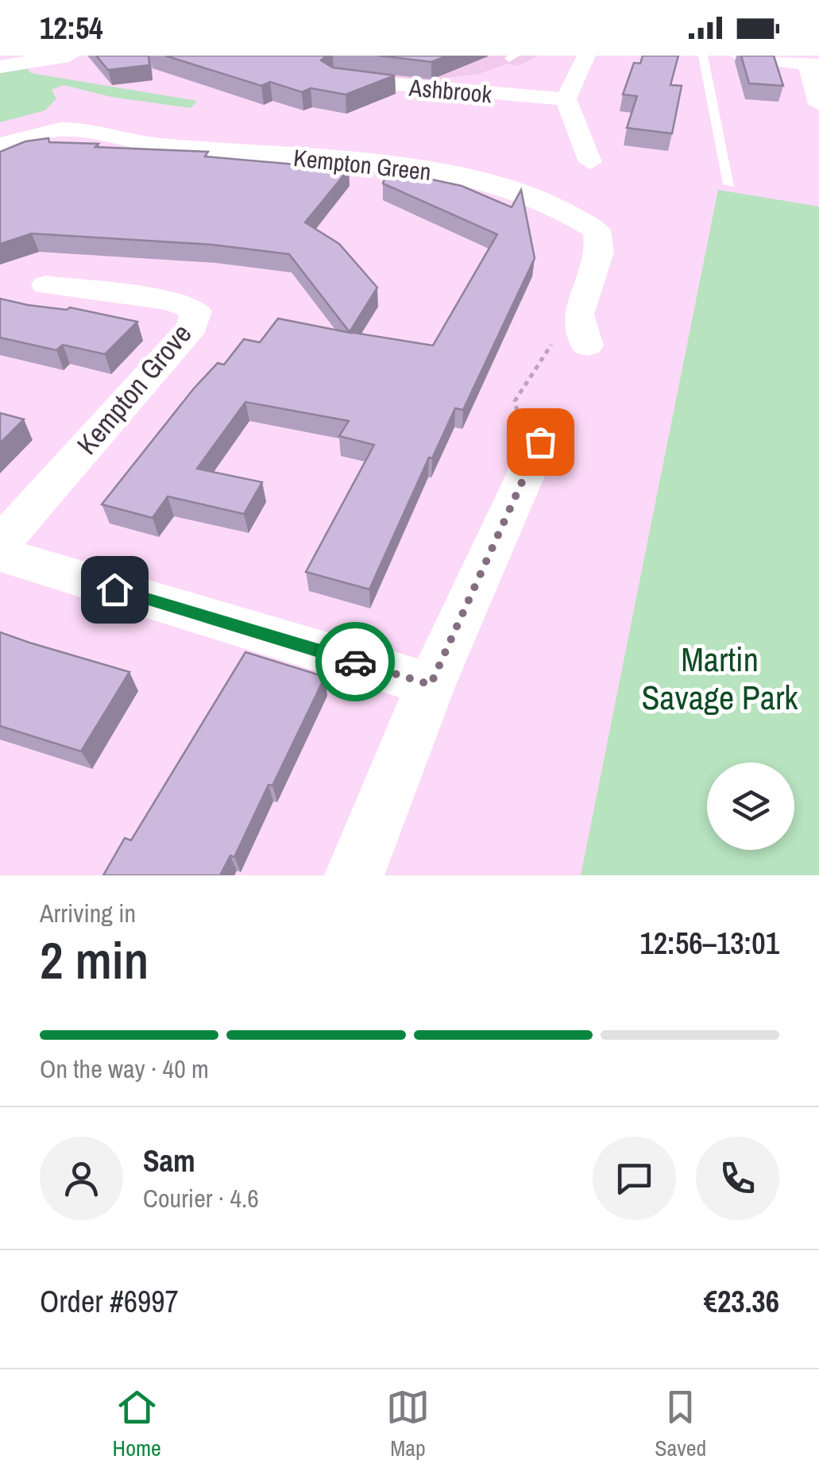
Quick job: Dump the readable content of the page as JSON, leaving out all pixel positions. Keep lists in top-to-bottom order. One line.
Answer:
{"streets":{"street":["Ashbrook","Kempton Green","Kempton Grove"]},"parks":["Martin Savage Park"],"page":{"status":"12:54","heading":["2 min","Arriving in","12:56–13:01"],"panel":["Sam","Courier · 4.6","Order #6997","€23.36"],"bar":"On the way · 40 m","tabs":["Home","Map","Saved"]}}
